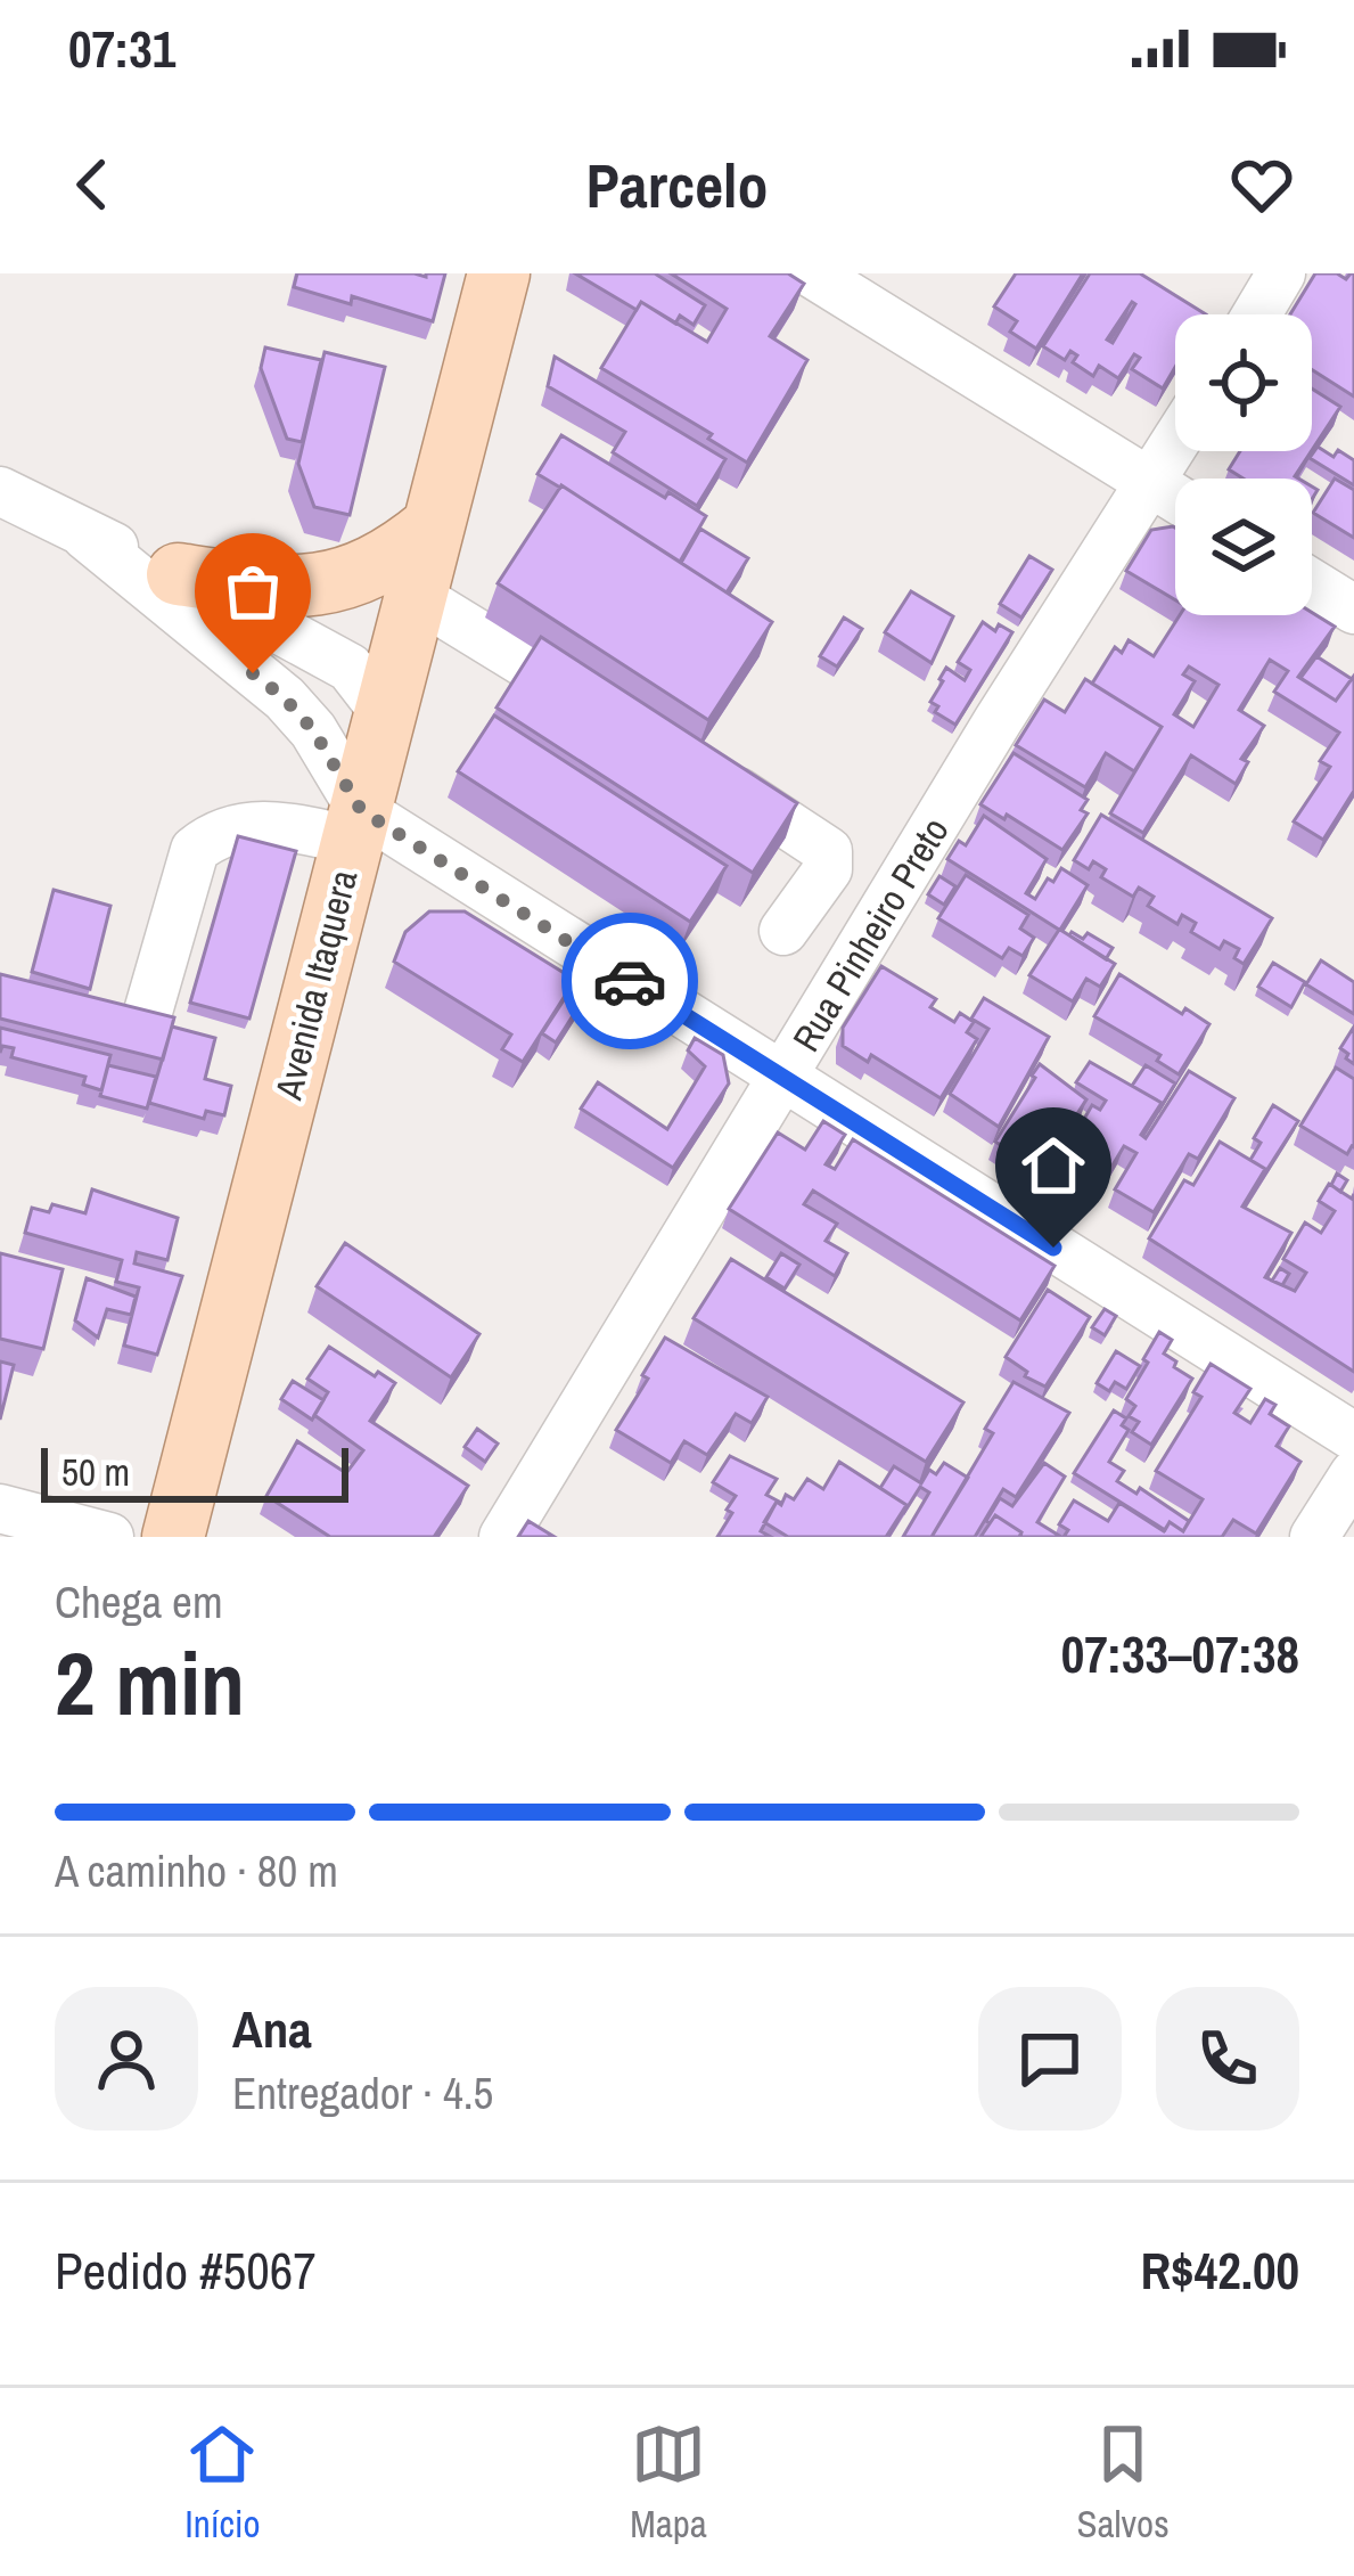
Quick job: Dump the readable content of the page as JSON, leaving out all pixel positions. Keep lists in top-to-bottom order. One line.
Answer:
{"streets":{"main road":["Avenida Itaquera"],"street":["Rua Pinheiro Preto"]},"scale_bar":"50 m","page":{"status":"07:31","header":"Parcelo","scale":"50 m","heading":["2 min","Chega em","07:33–07:38"],"panel":["Ana","Entregador · 4.5","Pedido #5067","R$42.00"],"bar":"A caminho · 80 m","tabs":["Início","Mapa","Salvos"]}}
